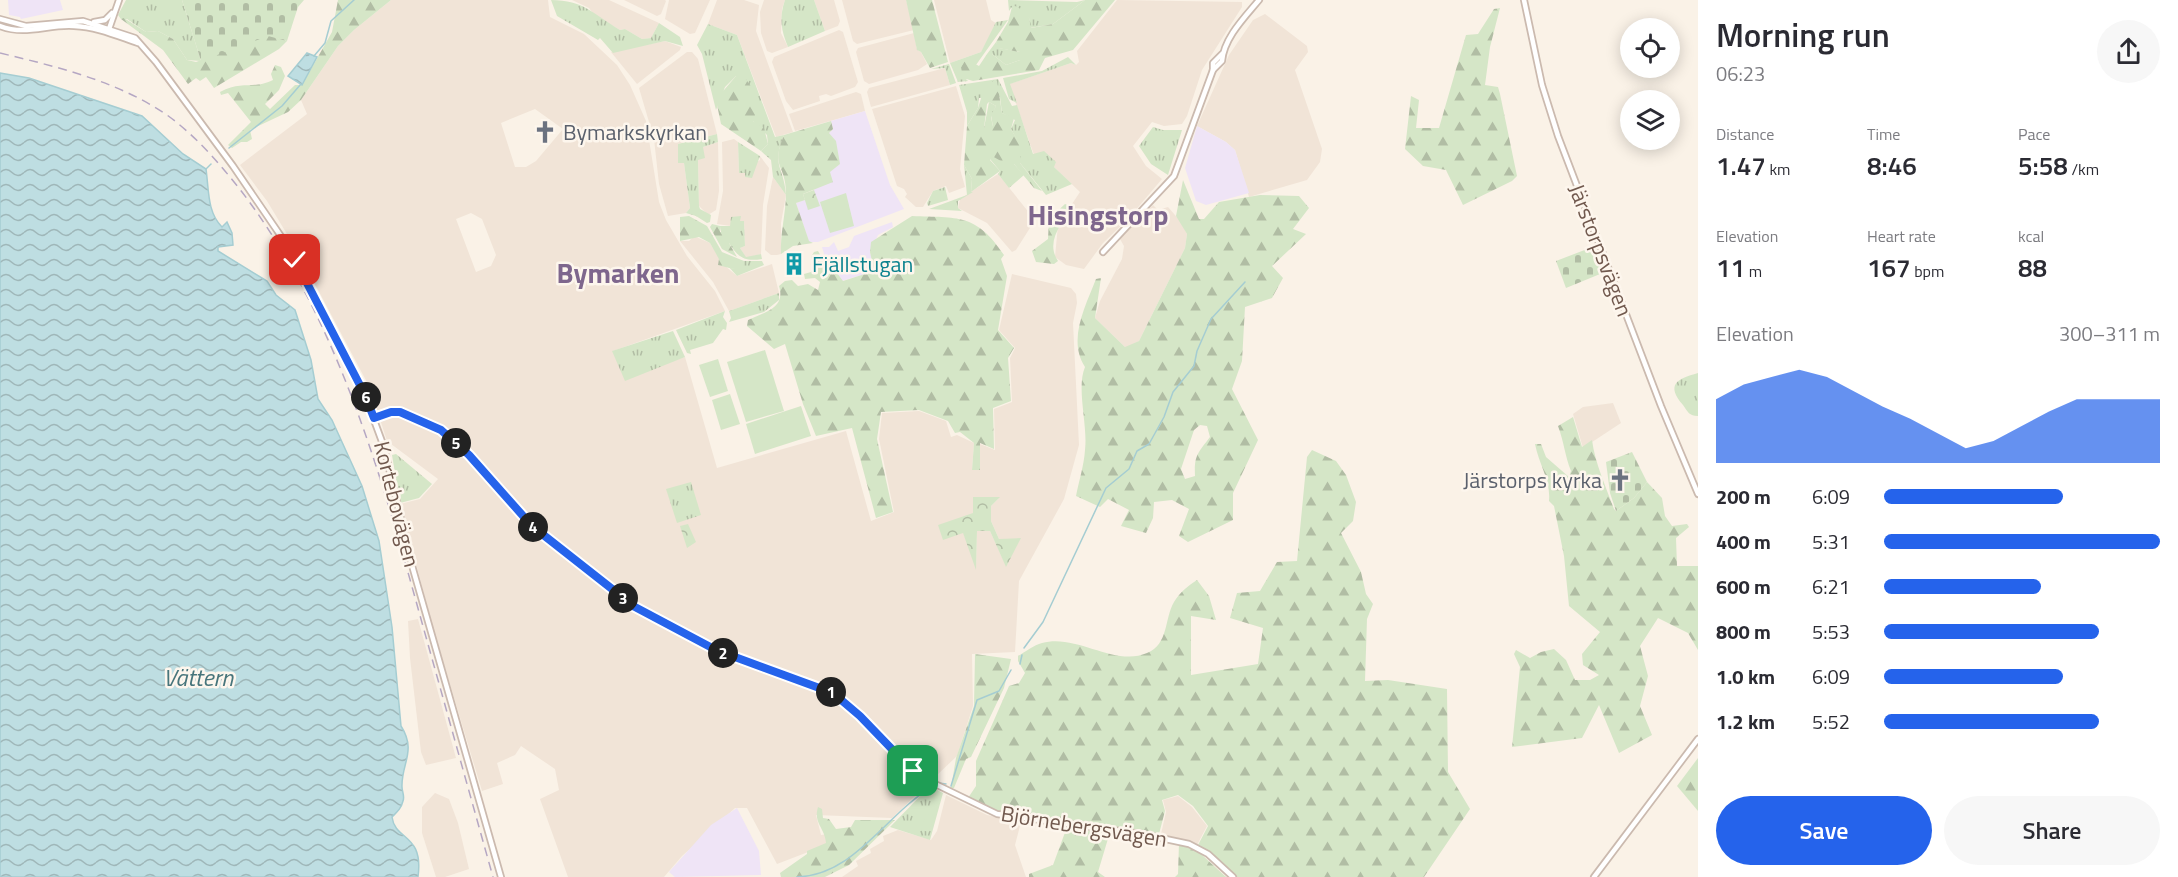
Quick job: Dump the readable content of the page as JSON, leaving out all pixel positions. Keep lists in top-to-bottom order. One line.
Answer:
{"streets":{"street":["Järstorpsvägen","Kortebovägen","Björnebergsvägen"]},"crossings":[["Kortebovägen","Björnebergsvägen"]],"districts":["Hisingstorp","Bymarken"],"water":["Vättern"],"places":{"church":["Bymarkskyrkan","Järstorps kyrka"],"building":["Fjällstugan"]},"page":{"heading":["Morning run","06:23"],"stats":[["Distance","1.47 km"],["Time","8:46"],["Pace","5:58 /km"],["Elevation","11 m"],["Heart rate","167 bpm"],["kcal","88"]],"chart":["Elevation","300–311 m"],"pins":["6","5","4","3","2","1"],"list":[{"name":"200 m","note":"6:09"},{"name":"400 m","note":"5:31"},{"name":"600 m","note":"6:21"},{"name":"800 m","note":"5:53"},{"name":"1.0 km","note":"6:09"},{"name":"1.2 km","note":"5:52"}],"buttons":["Save","Share"]}}
